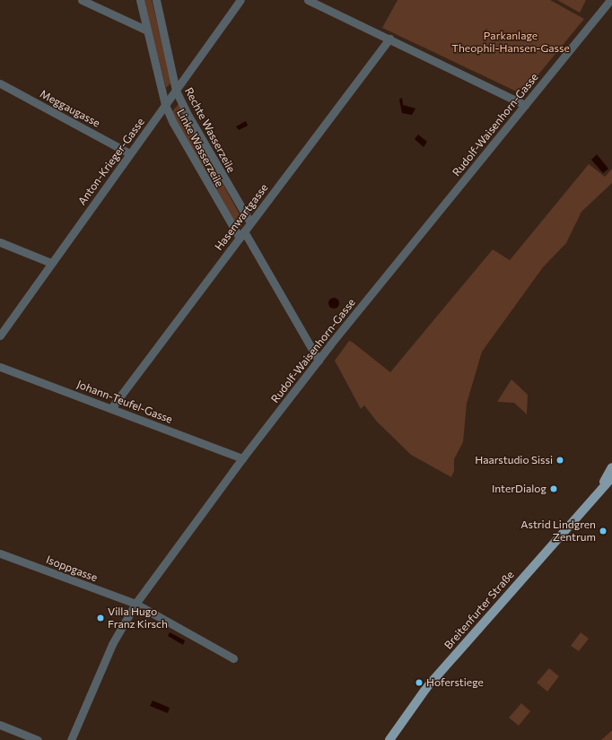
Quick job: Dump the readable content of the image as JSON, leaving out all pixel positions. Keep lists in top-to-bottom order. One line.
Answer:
{"streets":{"main road":["Breitenfurter Straße"],"street":["Meggaugasse","Rudolf-Waisenhorn-Gasse","Rechte Wasserzeile","Linke Wasserzeile","Anton-Krieger-Gasse","Hasenwartgasse","Johann-Teufel-Gasse","Isoppgasse"]},"crossings":[["Meggaugasse","Anton-Krieger-Gasse"],["Rudolf-Waisenhorn-Gasse","Linke Wasserzeile"],["Rudolf-Waisenhorn-Gasse","Johann-Teufel-Gasse"],["Rudolf-Waisenhorn-Gasse","Isoppgasse"],["Rechte Wasserzeile","Anton-Krieger-Gasse"],["Rechte Wasserzeile","Hasenwartgasse"],["Linke Wasserzeile","Anton-Krieger-Gasse"],["Linke Wasserzeile","Hasenwartgasse"],["Hasenwartgasse","Johann-Teufel-Gasse"]],"parks":["Parkanlage Theophil-Hansen-Gasse"],"places":["Haarstudio Sissi","InterDialog","Astrid Lindgren Zentrum","Villa Hugo Franz Kirsch","Hoferstiege"]}
